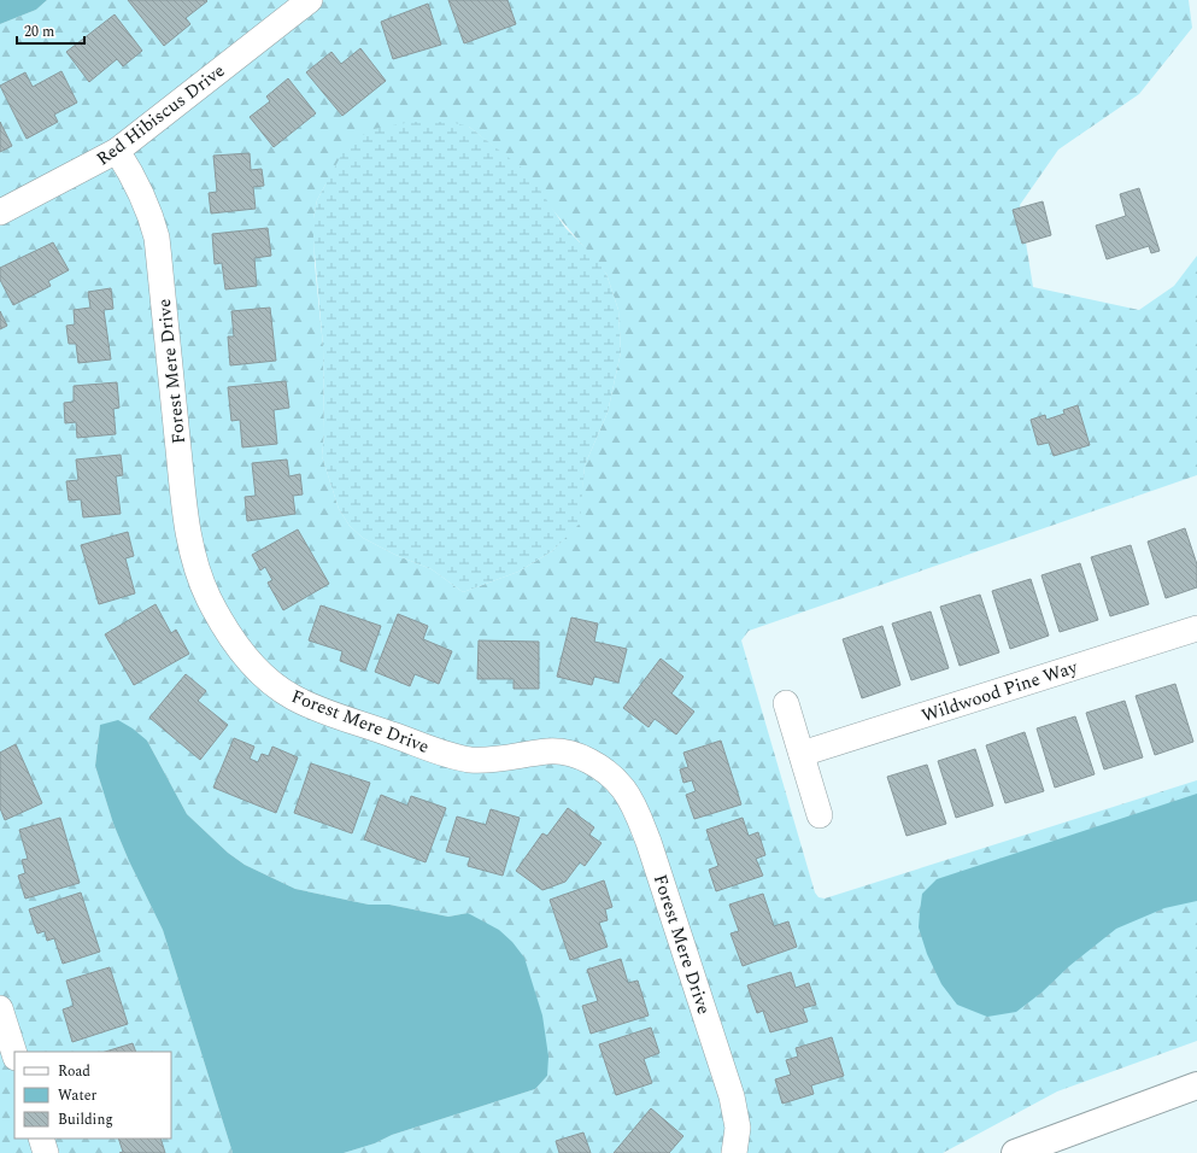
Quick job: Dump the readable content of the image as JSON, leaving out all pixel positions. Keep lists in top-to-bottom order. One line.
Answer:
{"streets":{"street":["Red Hibiscus Drive","Forest Mere Drive","Wildwood Pine Way"]},"crossings":[["Red Hibiscus Drive","Forest Mere Drive"]],"legend":["Road","Water","Building"],"scale_bar":"20 m"}
